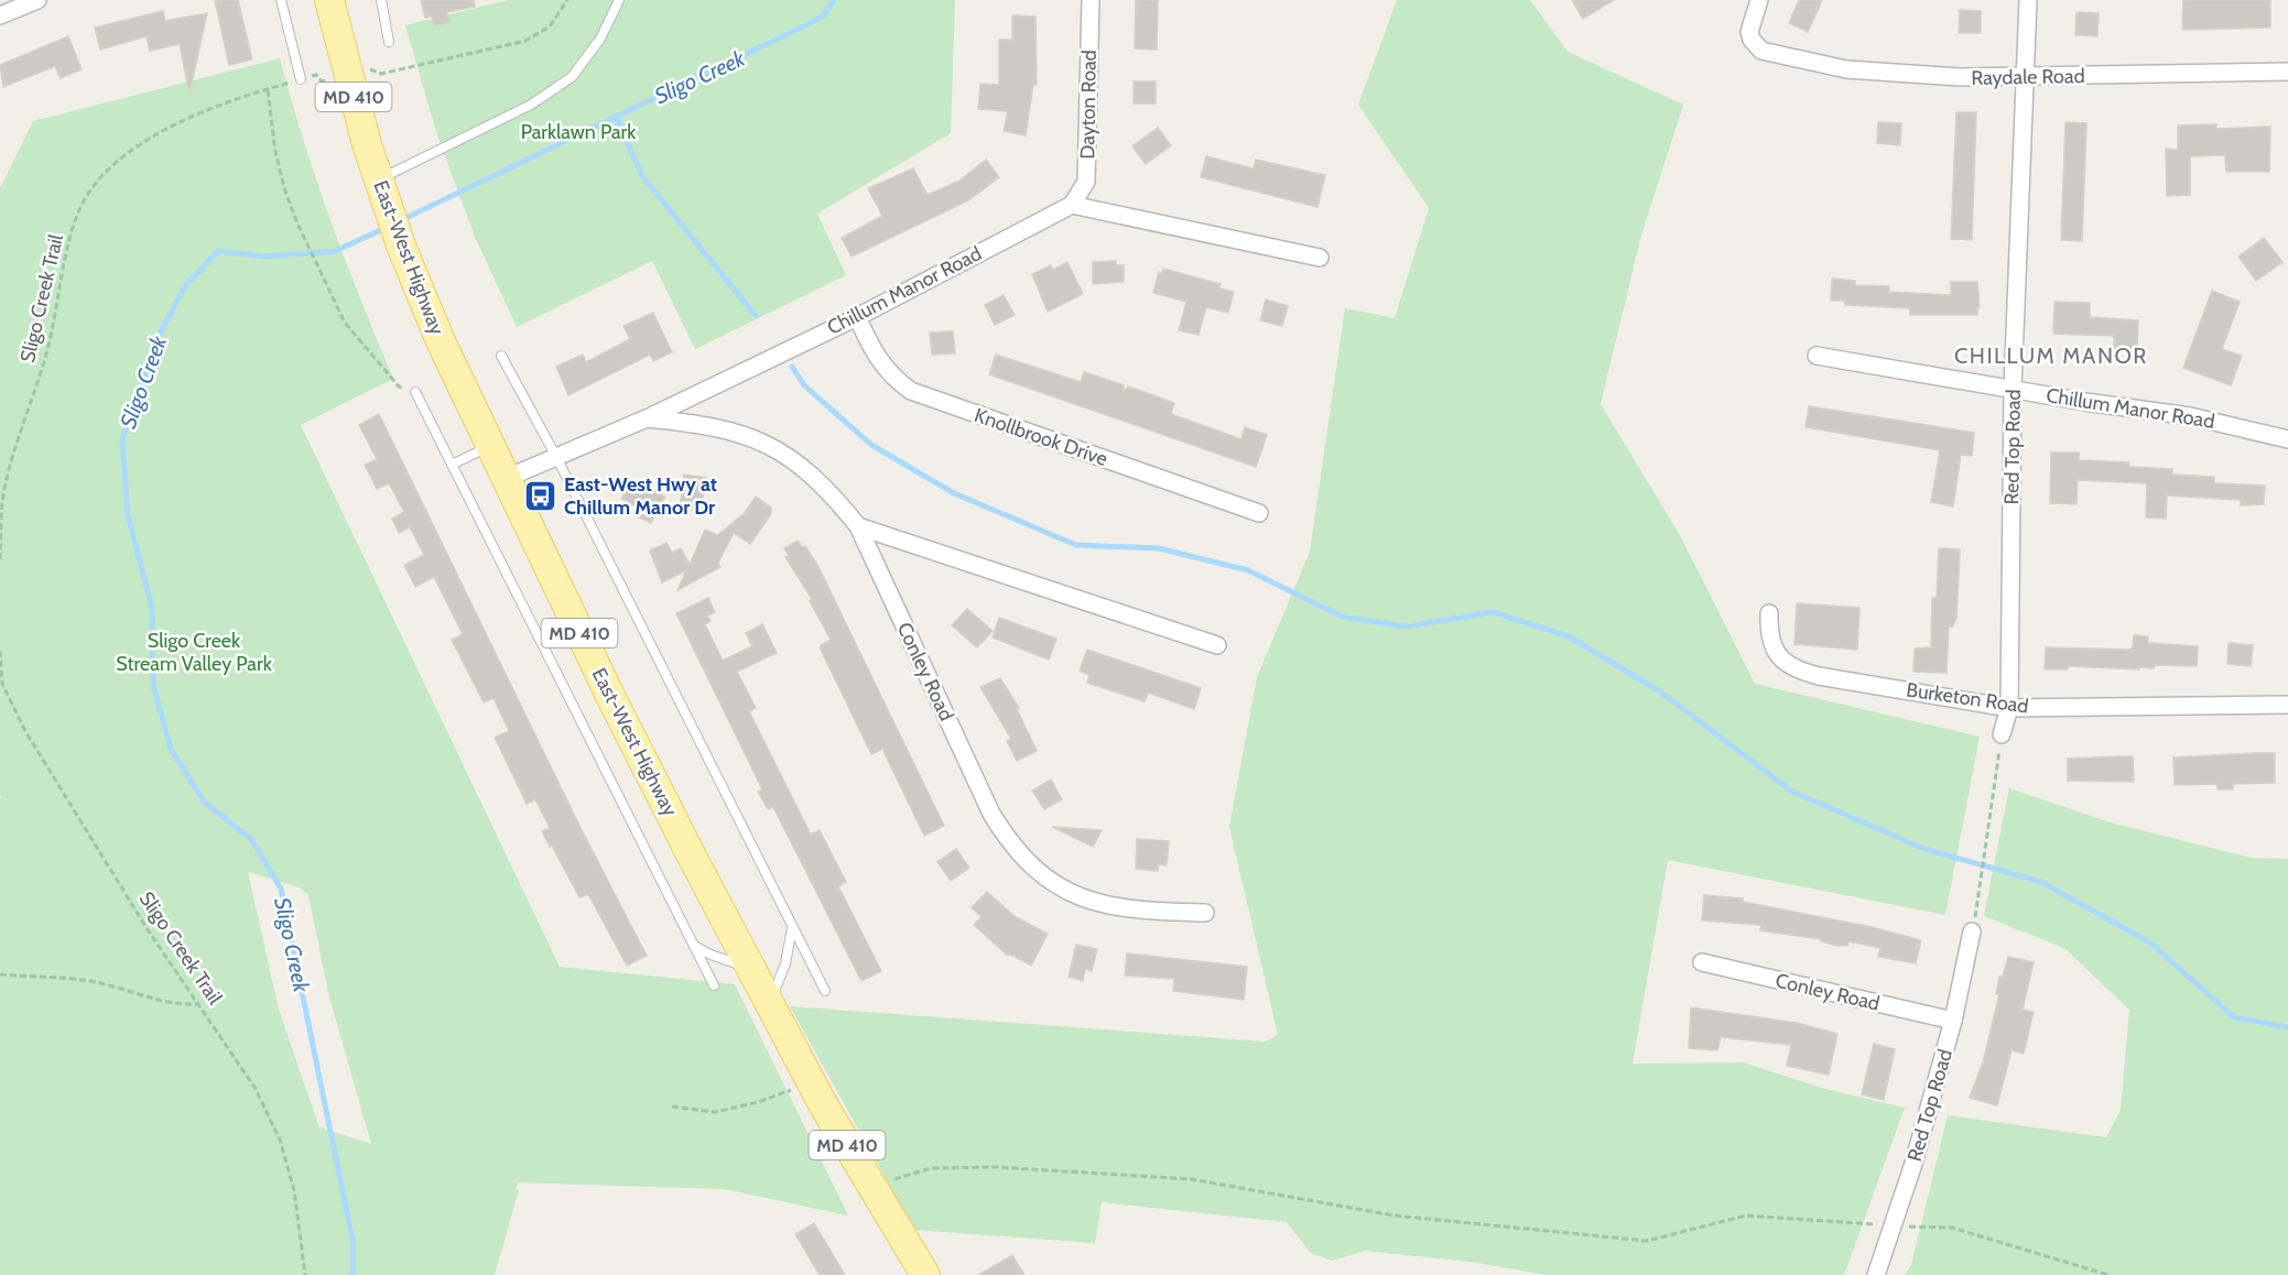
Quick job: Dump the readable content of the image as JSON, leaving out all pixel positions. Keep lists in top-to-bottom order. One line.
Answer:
{"streets":{"main road":["MD 410","East-West Highway"],"street":["Raydale Road","Dayton Road","Chillum Manor Road","Knollbrook Drive","Red Top Road","Conley Road","Burketon Road"],"path":["Sligo Creek Trail"]},"crossings":[["Raydale Road","Red Top Road"],["Dayton Road","Chillum Manor Road"],["East-West Highway","Chillum Manor Road"],["Chillum Manor Road","Knollbrook Drive"],["Chillum Manor Road","Red Top Road"],["Chillum Manor Road","Conley Road"],["Red Top Road","Conley Road"],["Red Top Road","Burketon Road"]],"districts":["CHILLUM MANOR"],"water":["Sligo Creek"],"parks":["Parklawn Park","Sligo Creek Stream Valley Park"],"places":{"bus stop":["East-West Hwy at Chillum Manor Dr"]}}
